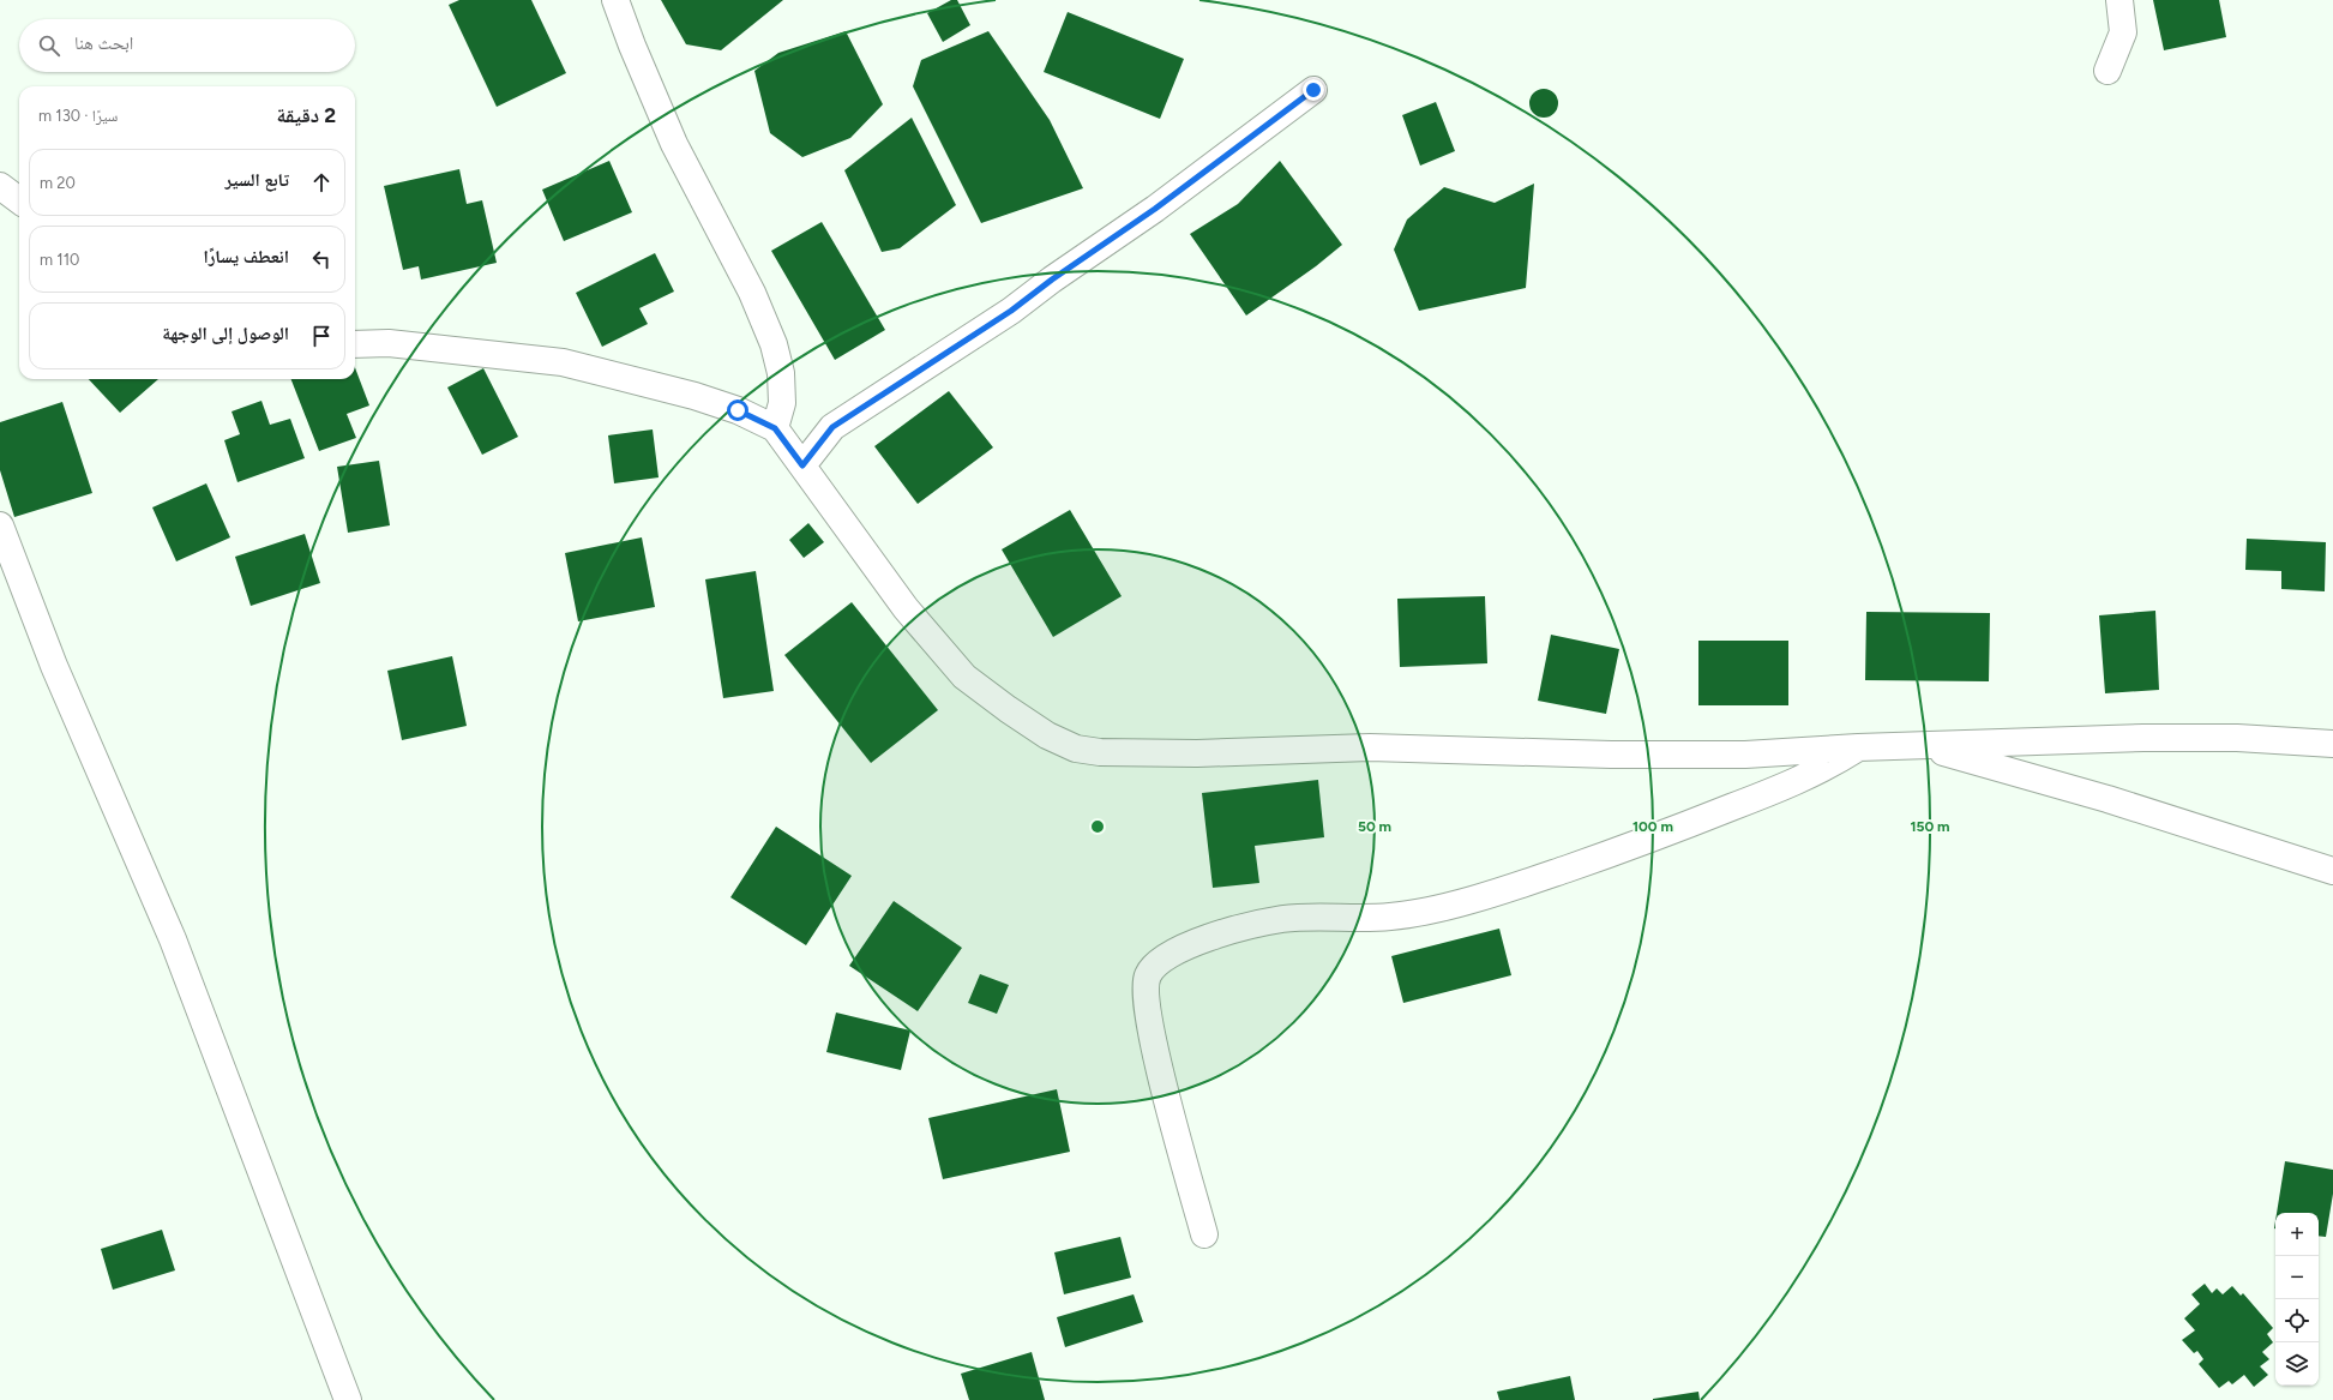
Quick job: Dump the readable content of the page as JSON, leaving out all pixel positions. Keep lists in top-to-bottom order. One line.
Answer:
{"page":{"search":"ابحث هنا","heading":["2 دقيقة","سيرًا · 130 m"],"list":[["تابع السير","20 m"],["انعطف يسارًا","110 m"],"الوصول إلى الوجهة"],"map_buttons":["+","−"]},"rings":["50 m","100 m","150 m"]}
